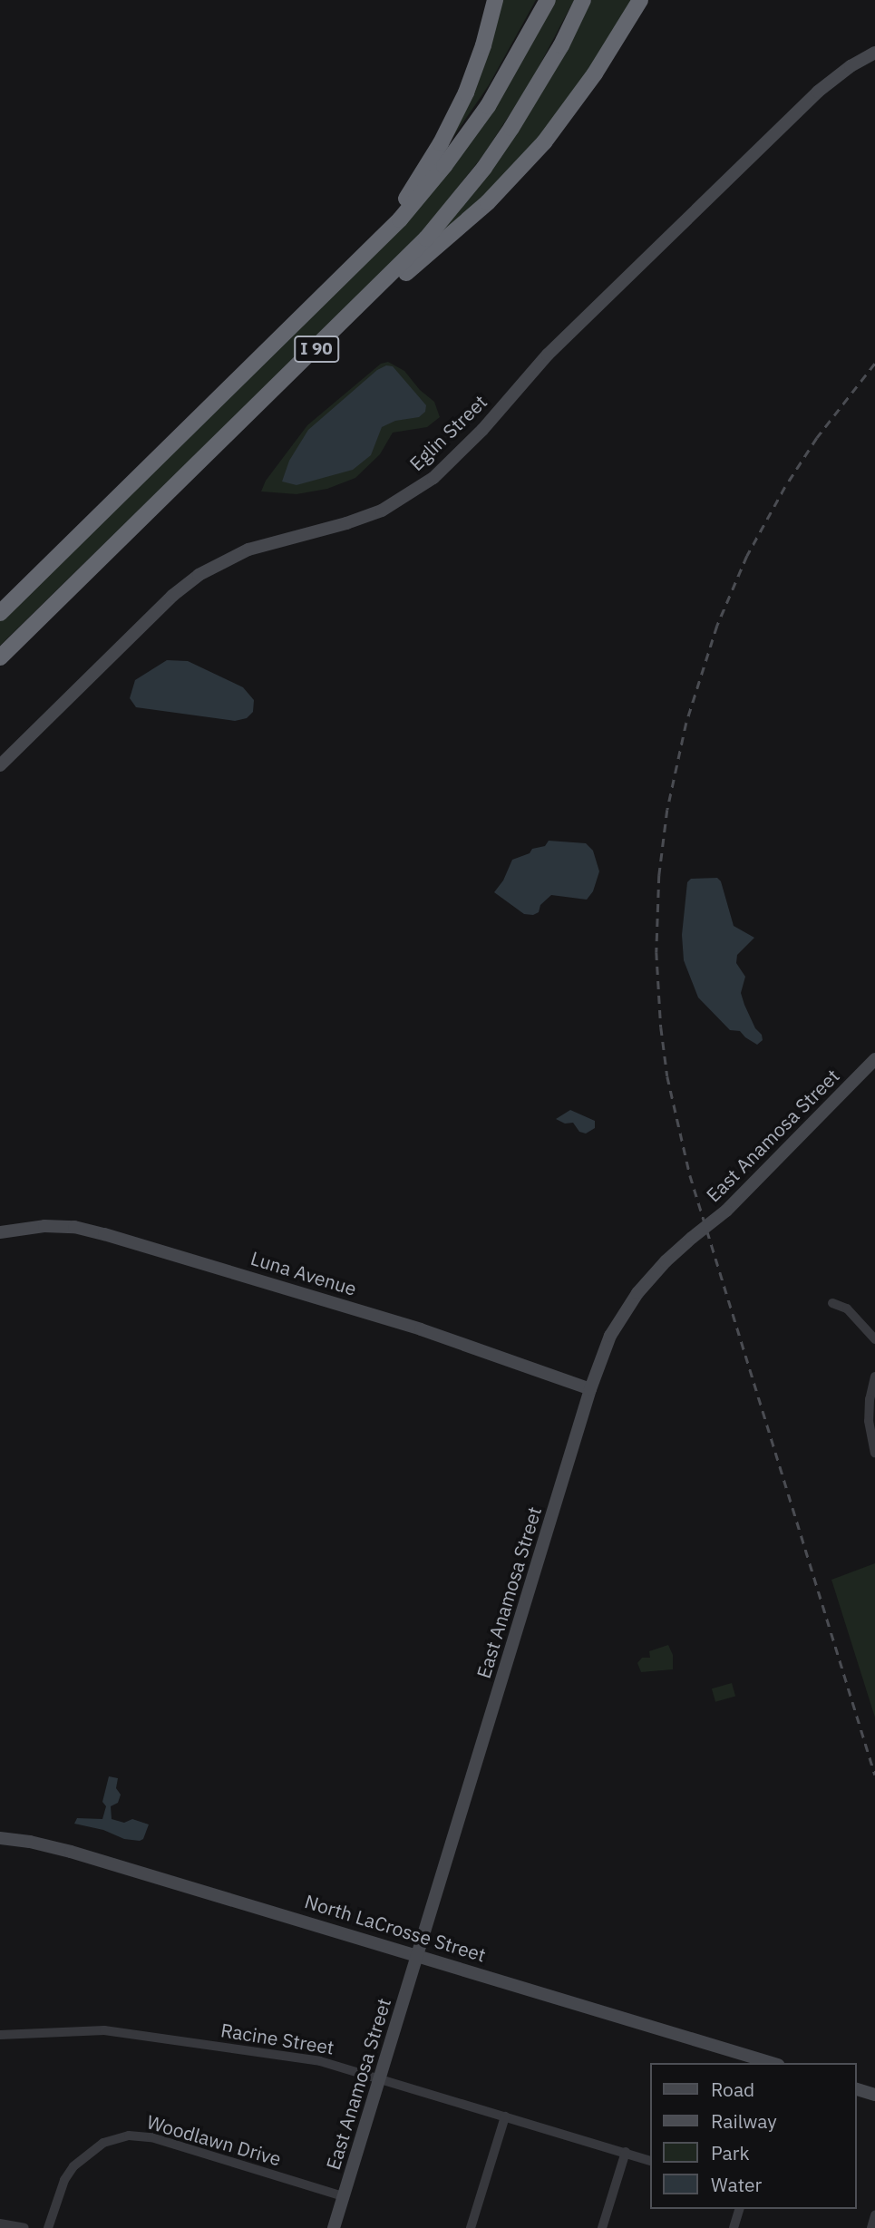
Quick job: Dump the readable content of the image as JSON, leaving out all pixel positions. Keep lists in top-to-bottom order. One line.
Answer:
{"streets":{"highway":["I 90"],"main road":["Eglin Street","East Anamosa Street","Luna Avenue","North LaCrosse Street"],"street":["Racine Street","Woodlawn Drive"]},"crossings":[["East Anamosa Street","Luna Avenue"],["East Anamosa Street","North LaCrosse Street"],["East Anamosa Street","Racine Street"],["East Anamosa Street","Woodlawn Drive"]],"legend":["Road","Railway","Park","Water"]}
